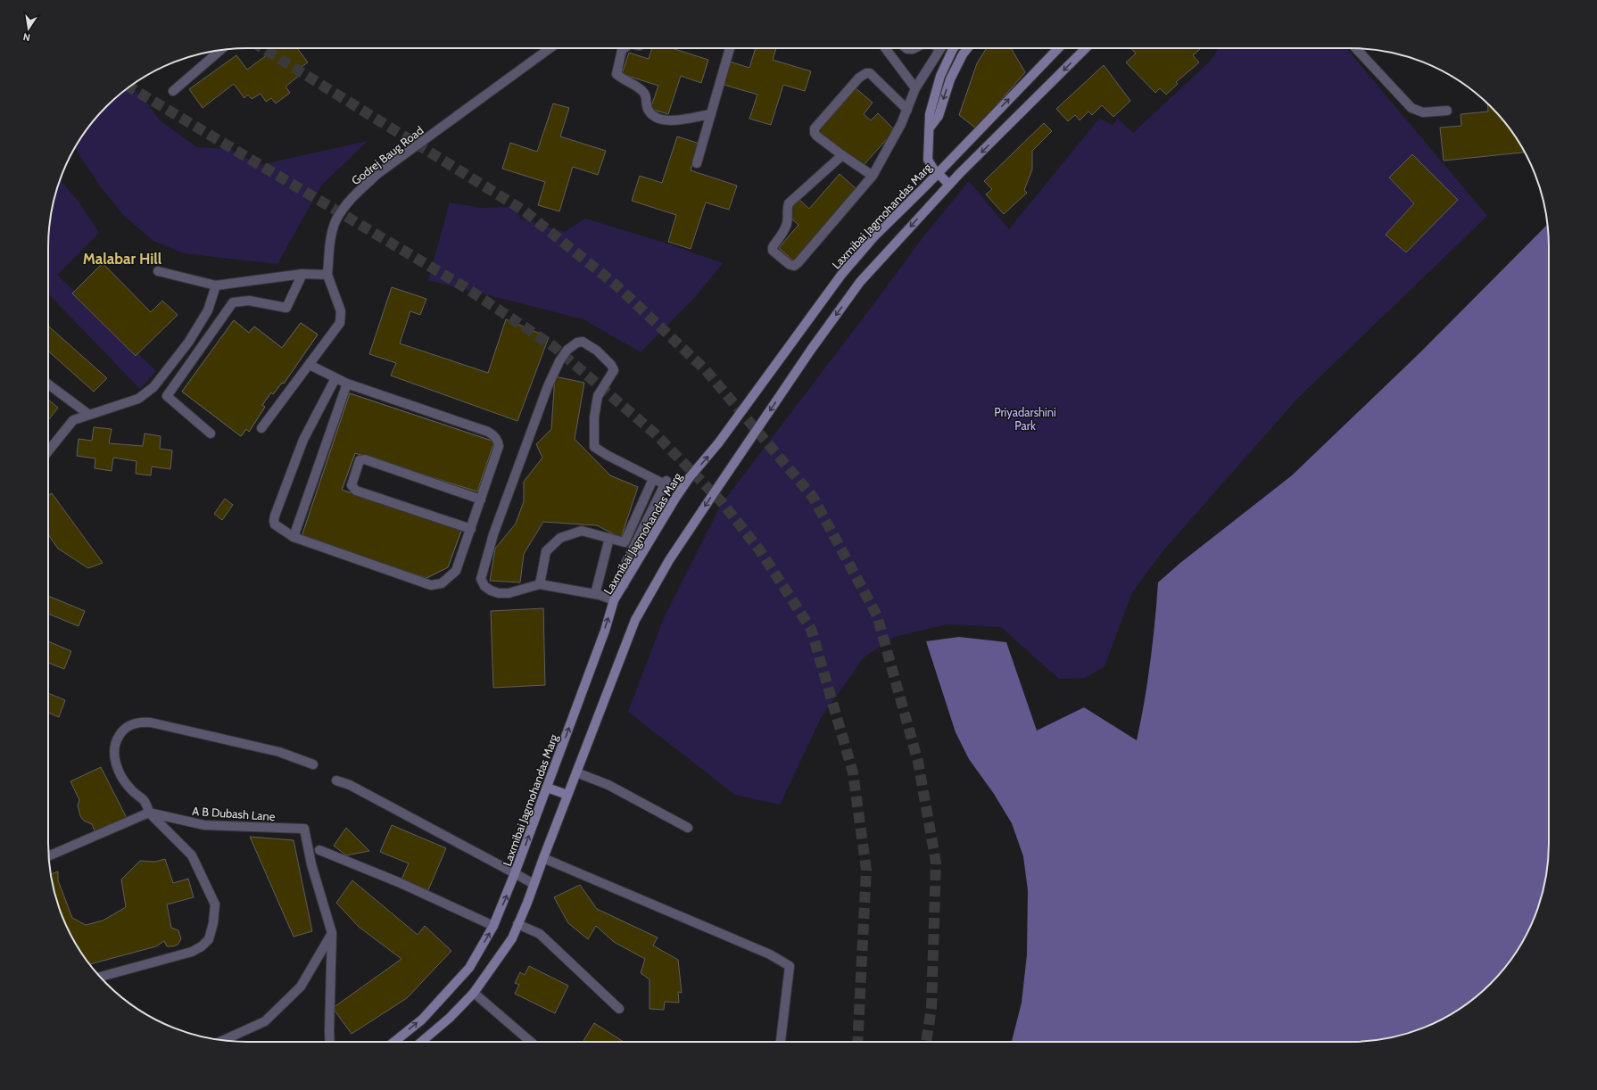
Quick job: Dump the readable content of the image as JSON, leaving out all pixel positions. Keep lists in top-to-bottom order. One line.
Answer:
{"streets":{"main road":["Laxmibai Jagmohandas Marg"],"street":["Godrej Baug Road","A B Dubash Lane"]},"districts":["Malabar Hill"],"parks":["Priyadarshini Park"],"north":"bottom"}
